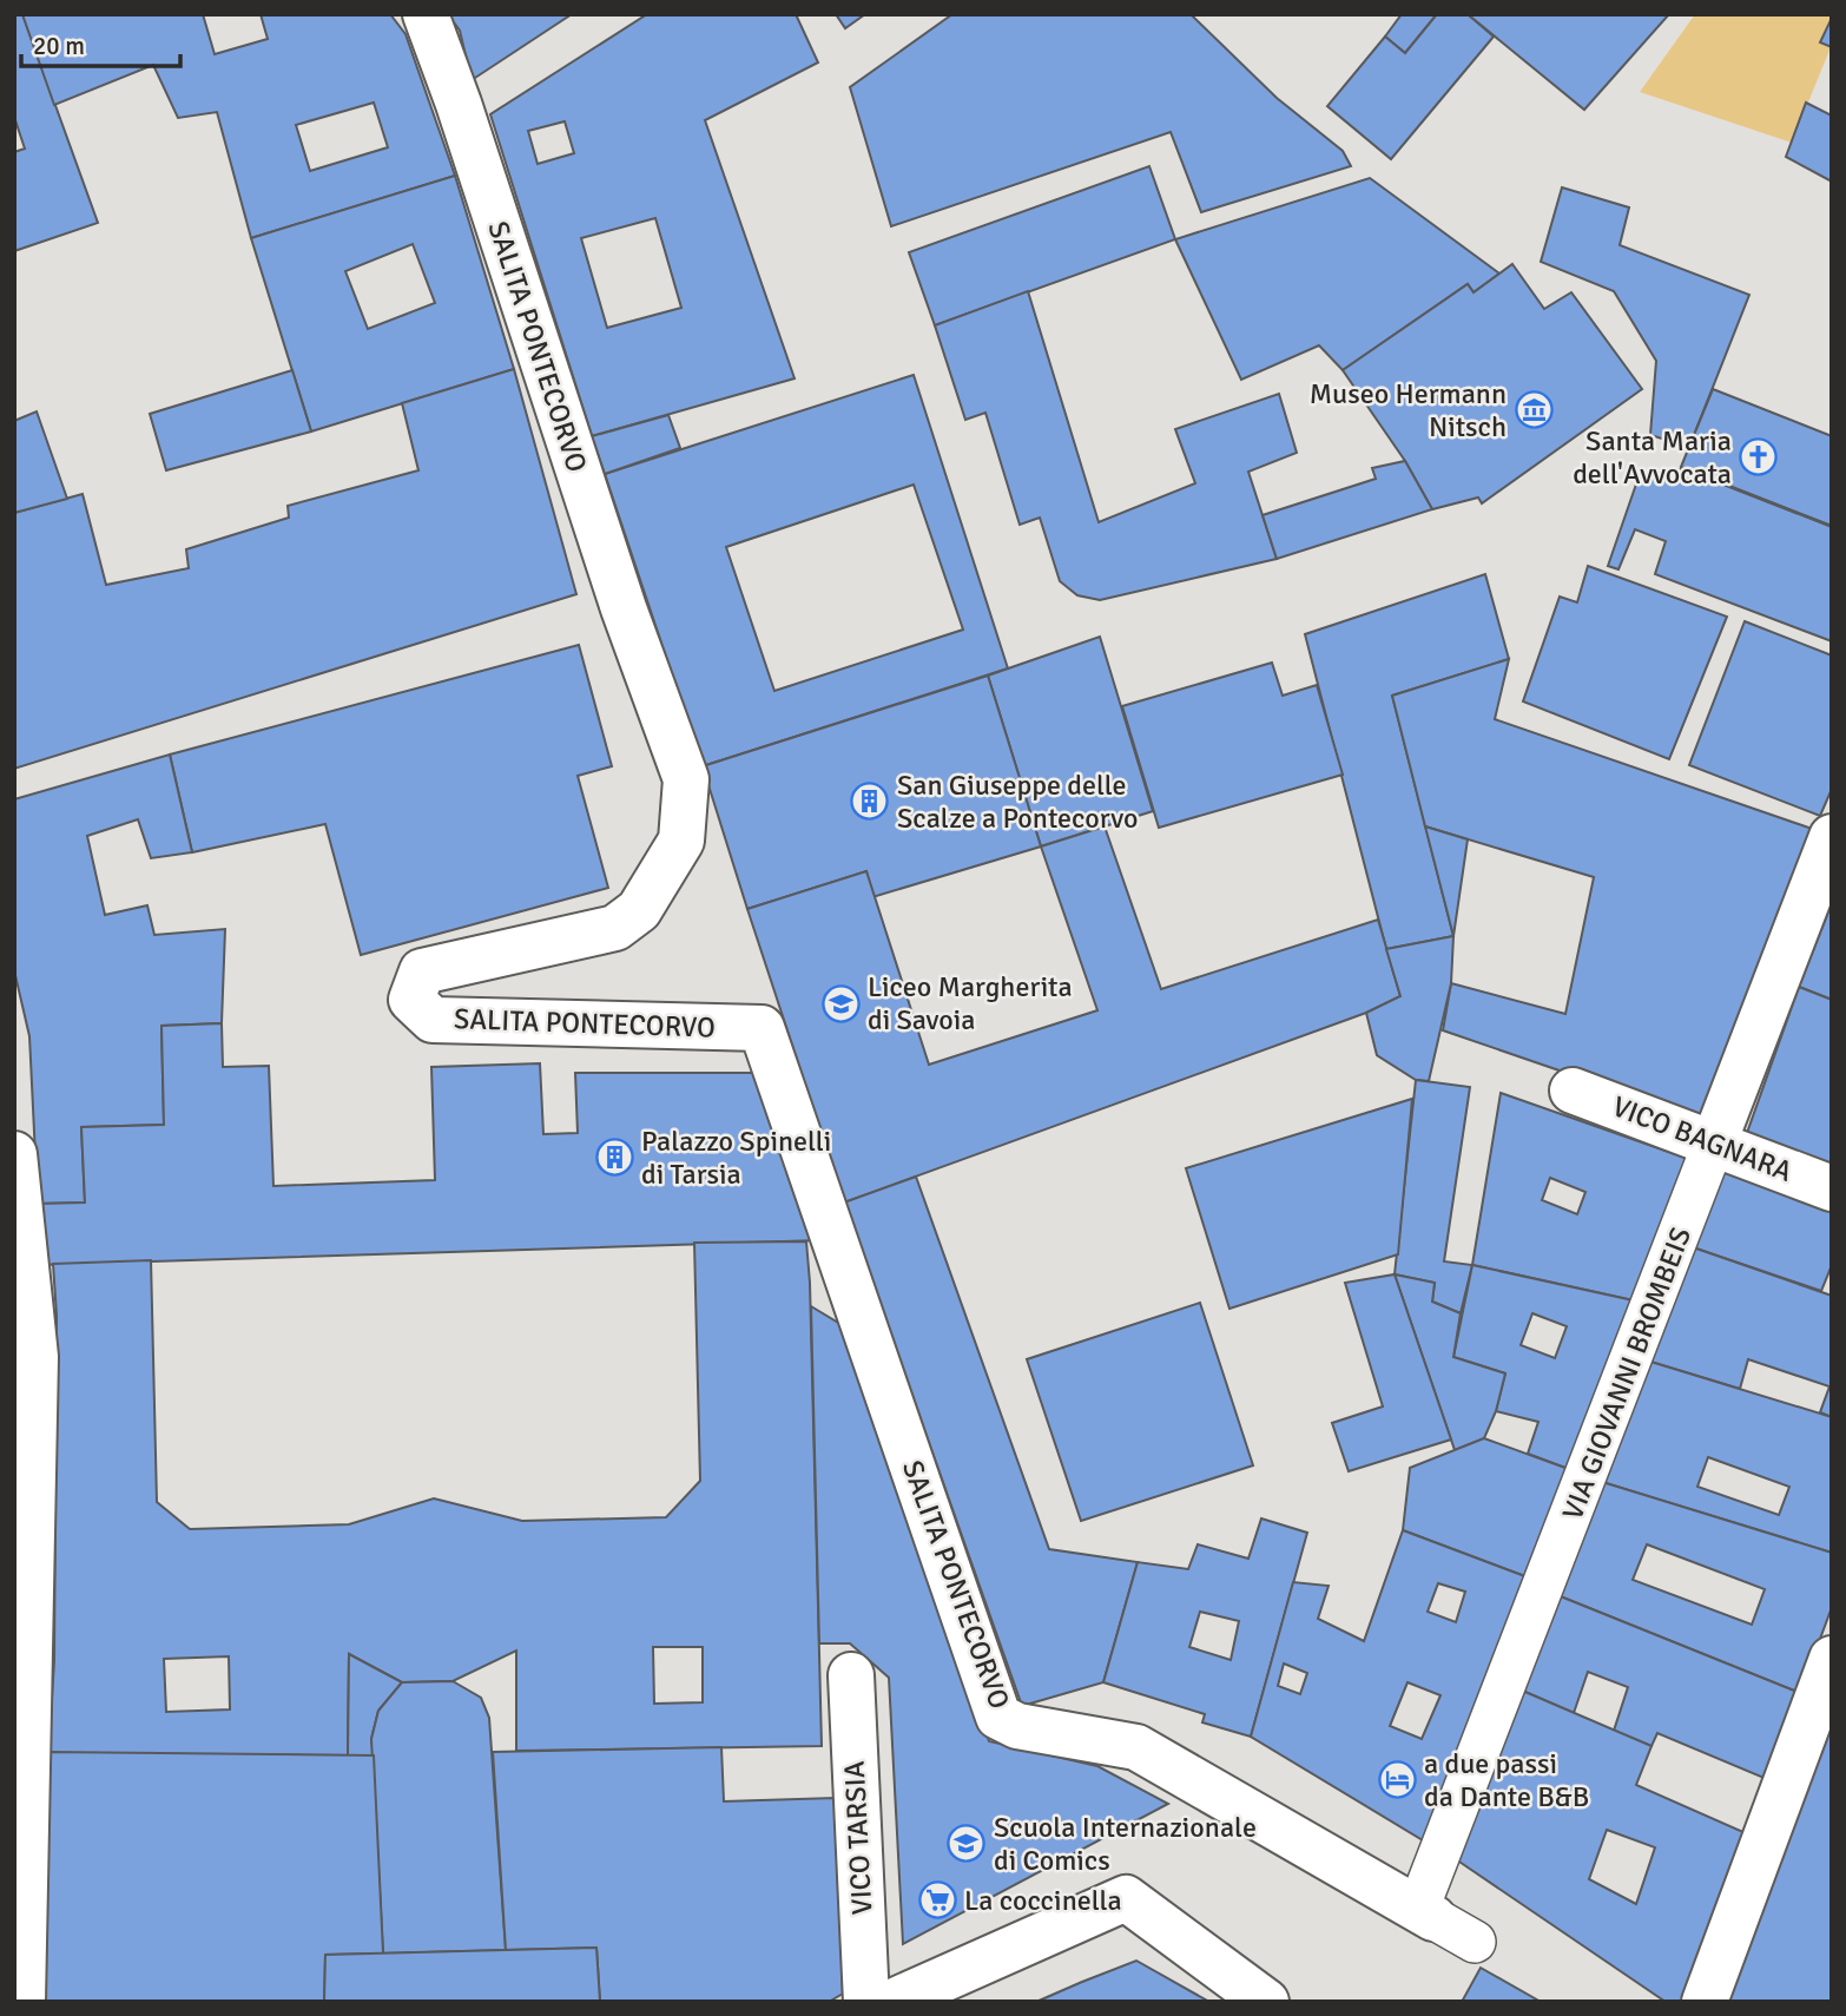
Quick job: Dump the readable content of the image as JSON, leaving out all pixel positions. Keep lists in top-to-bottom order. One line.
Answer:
{"streets":{"street":["SALITA PONTECORVO","VICO BAGNARA","VIA GIOVANNI BROMBEIS","VICO TARSIA"]},"crossings":[["SALITA PONTECORVO","VIA GIOVANNI BROMBEIS"],["VICO BAGNARA","VIA GIOVANNI BROMBEIS"]],"places":{"museum":["Museo Hermann Nitsch"],"church":["Santa Maria dell'Avvocata"],"building":["San Giuseppe delle Scalze a Pontecorvo","Palazzo Spinelli di Tarsia"],"school or university":["Liceo Margherita di Savoia","Scuola Internazionale di Comics"],"hotel":["a due passi da Dante B&B"],"supermarket":["La coccinella"]},"scale_bar":"20 m"}
